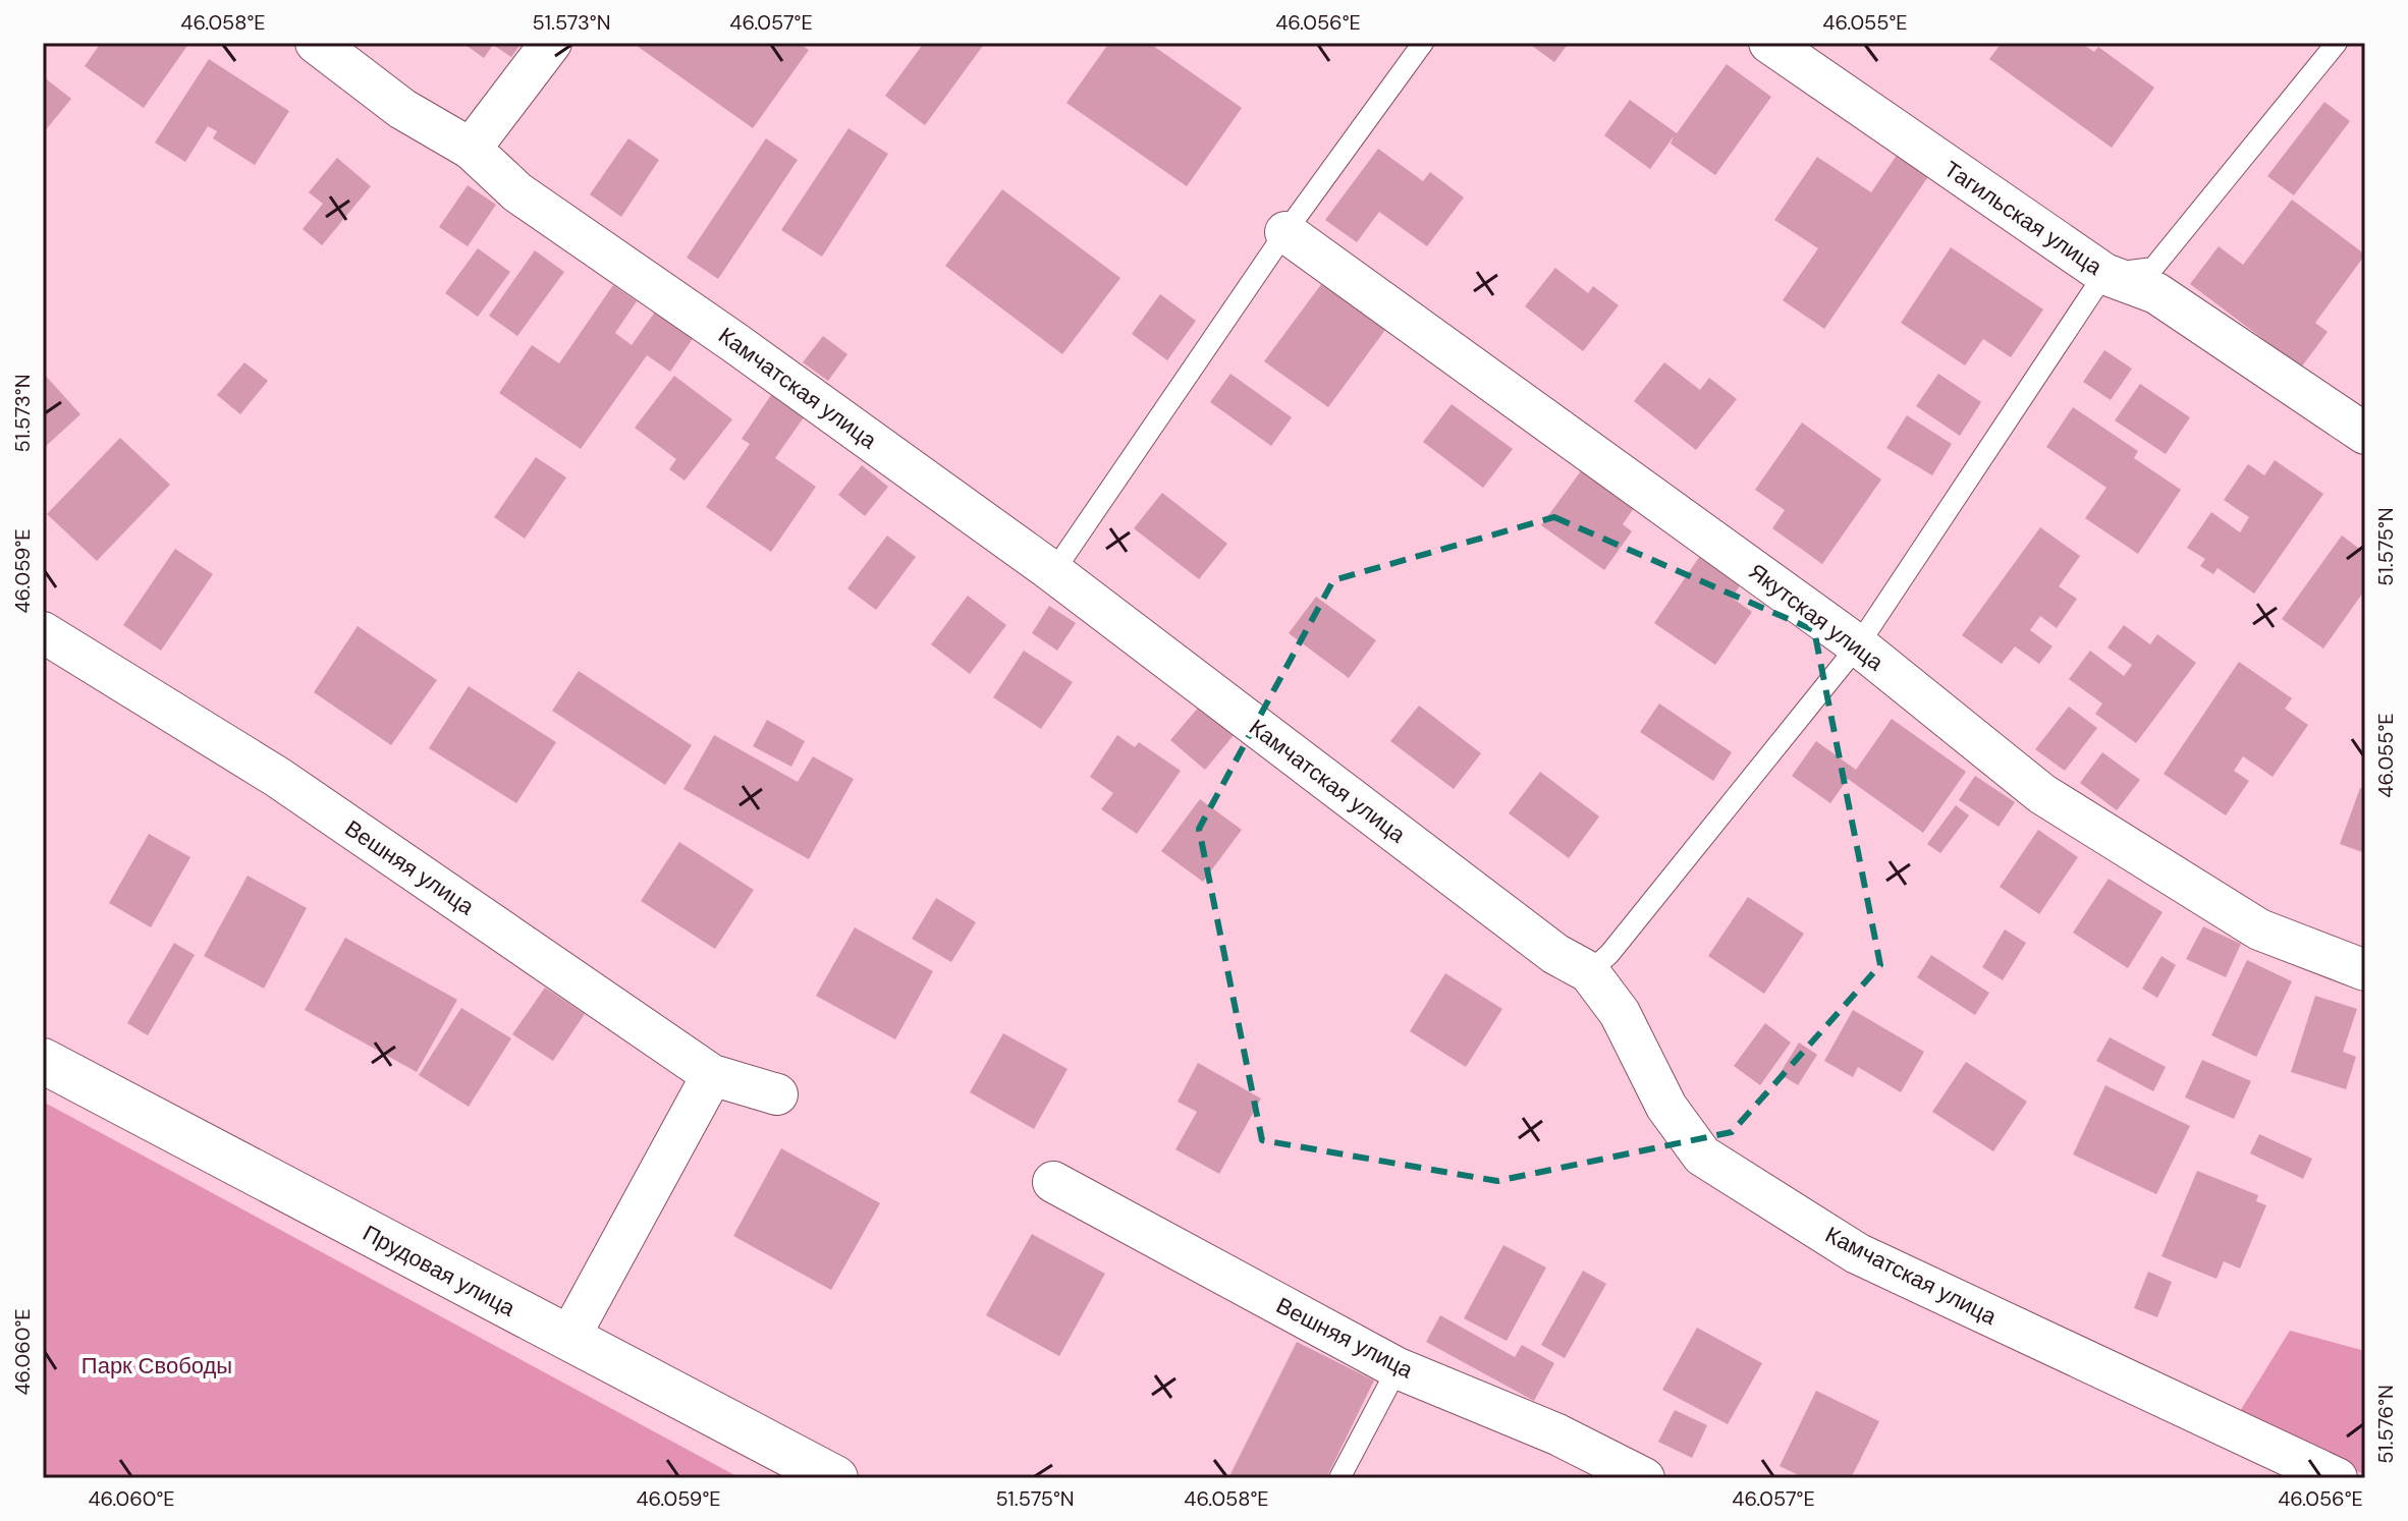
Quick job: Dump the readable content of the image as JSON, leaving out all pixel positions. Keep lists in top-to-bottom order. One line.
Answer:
{"streets":{"main road":["Прудовая улица"],"street":["Тагильская улица","Камчатская улица","Якутская улица","Вешняя улица"]},"parks":["Парк Свободы"],"coordinates":["46.058°E","51.573°N","46.057°E","46.056°E","46.055°E","51.575°N","46.059°E","46.060°E","51.576°N"]}
